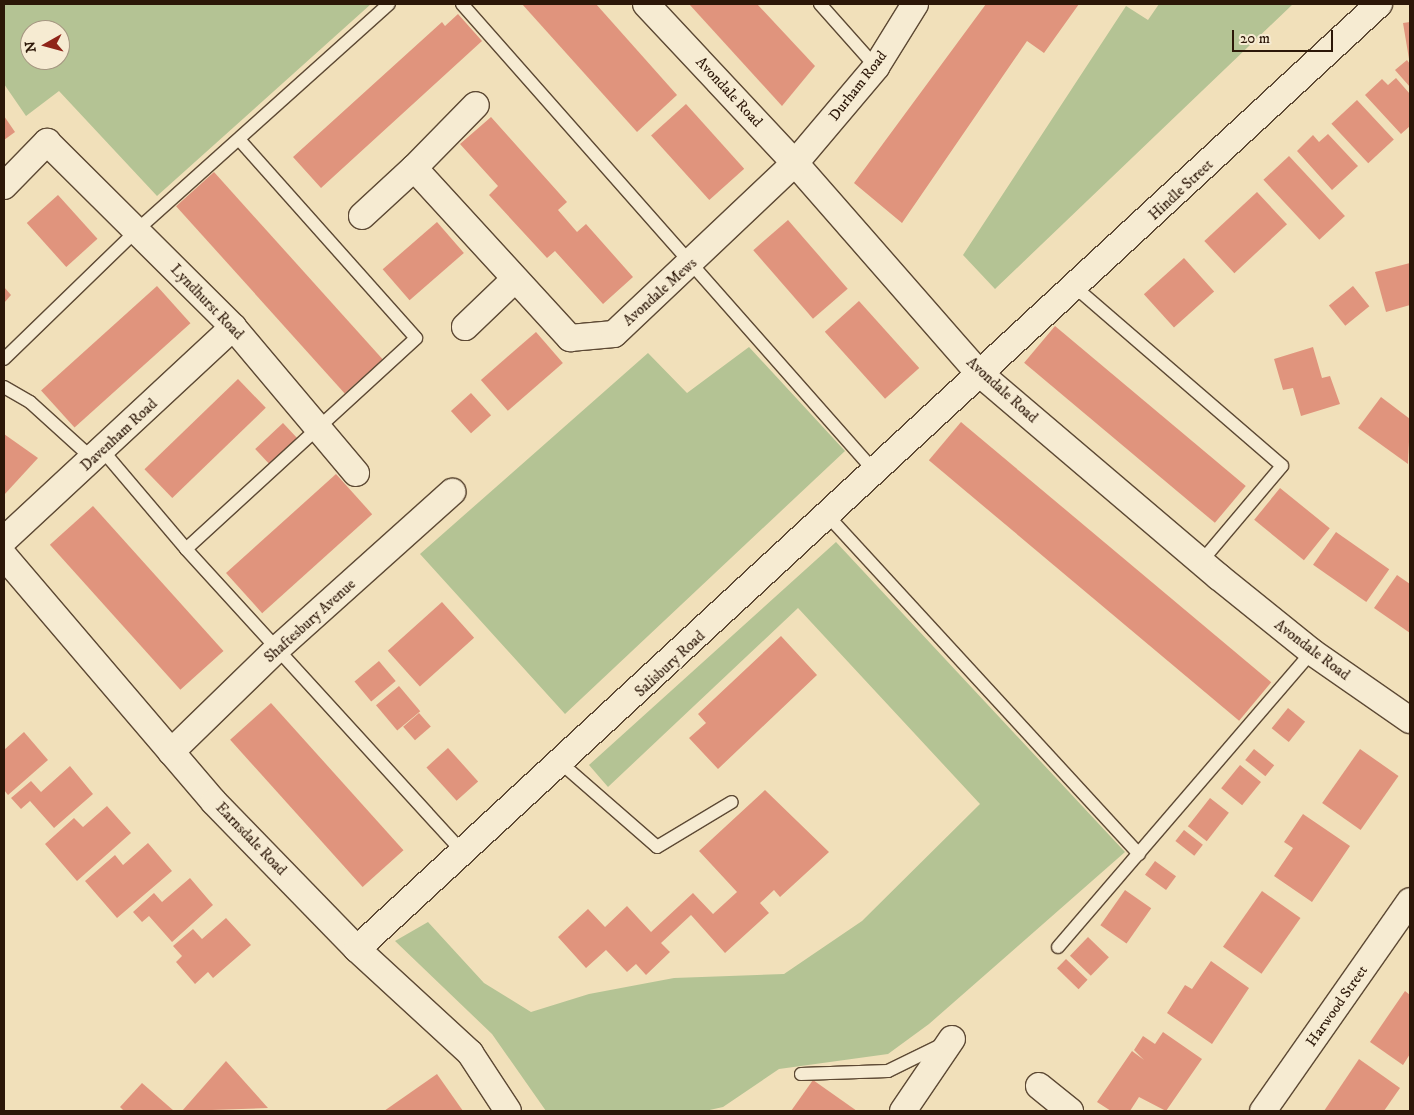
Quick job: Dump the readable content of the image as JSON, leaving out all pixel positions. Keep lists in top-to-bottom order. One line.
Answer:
{"streets":{"street":["Durham Road","Avondale Road","Hindle Street","Avondale Mews","Lyndhurst Road","Davenham Road","Shaftesbury Avenue","Salisbury Road","Earnsdale Road","Harwood Street"]},"crossings":[["Durham Road","Avondale Road"],["Durham Road","Avondale Mews"],["Avondale Road","Hindle Street"],["Avondale Road","Avondale Mews"],["Avondale Road","Salisbury Road"],["Hindle Street","Salisbury Road"],["Lyndhurst Road","Davenham Road"],["Shaftesbury Avenue","Earnsdale Road"],["Salisbury Road","Earnsdale Road"]],"scale_bar":"20 m","north":"left"}
